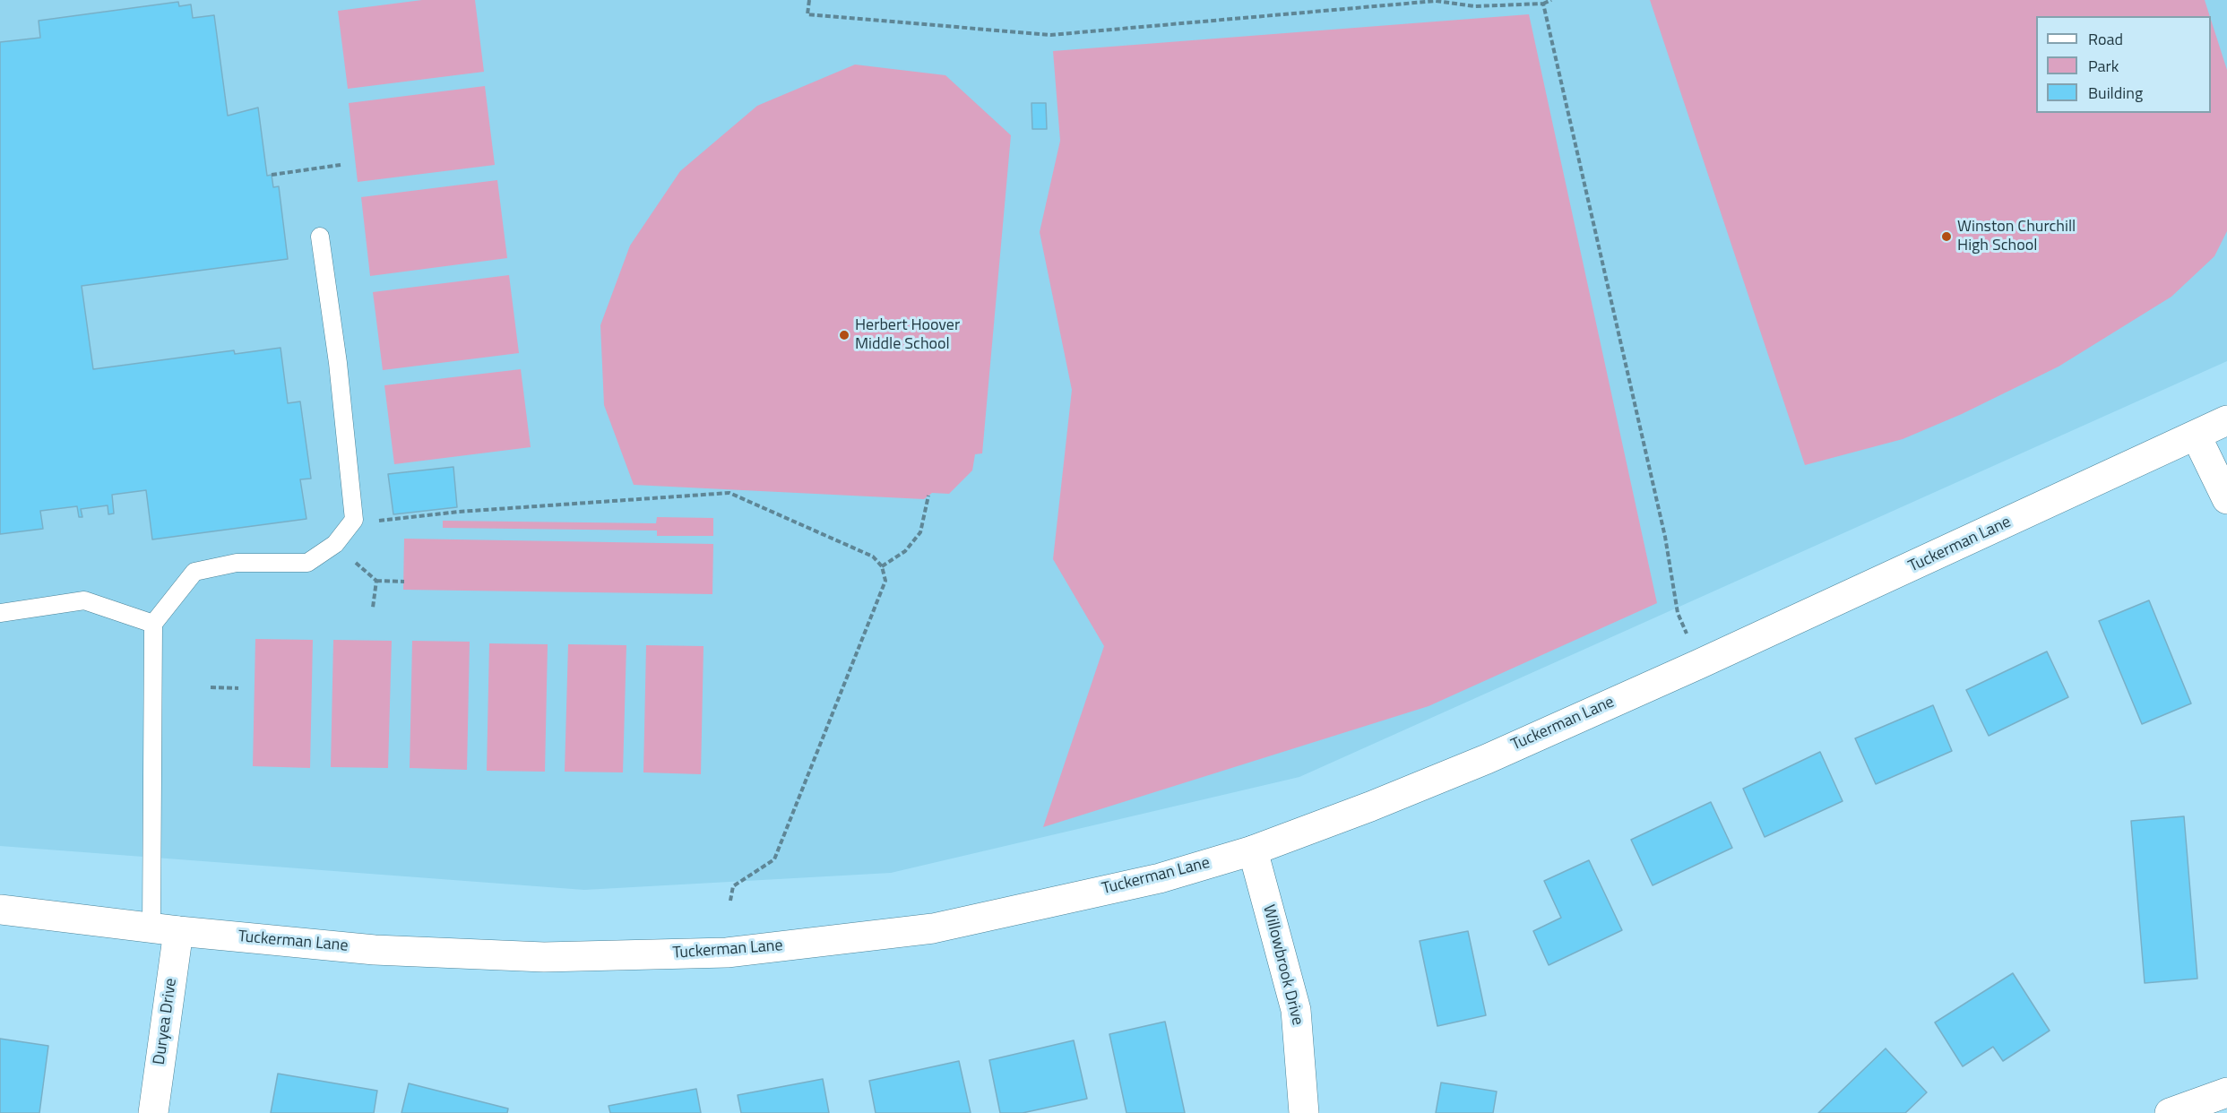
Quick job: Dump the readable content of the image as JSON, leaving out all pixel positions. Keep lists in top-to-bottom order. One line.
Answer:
{"streets":{"main road":["Tuckerman Lane","Willowbrook Drive","Duryea Drive"]},"crossings":[["Tuckerman Lane","Willowbrook Drive"],["Tuckerman Lane","Duryea Drive"]],"places":["Winston Churchill High School","Herbert Hoover Middle School"],"legend":["Road","Park","Building"]}
